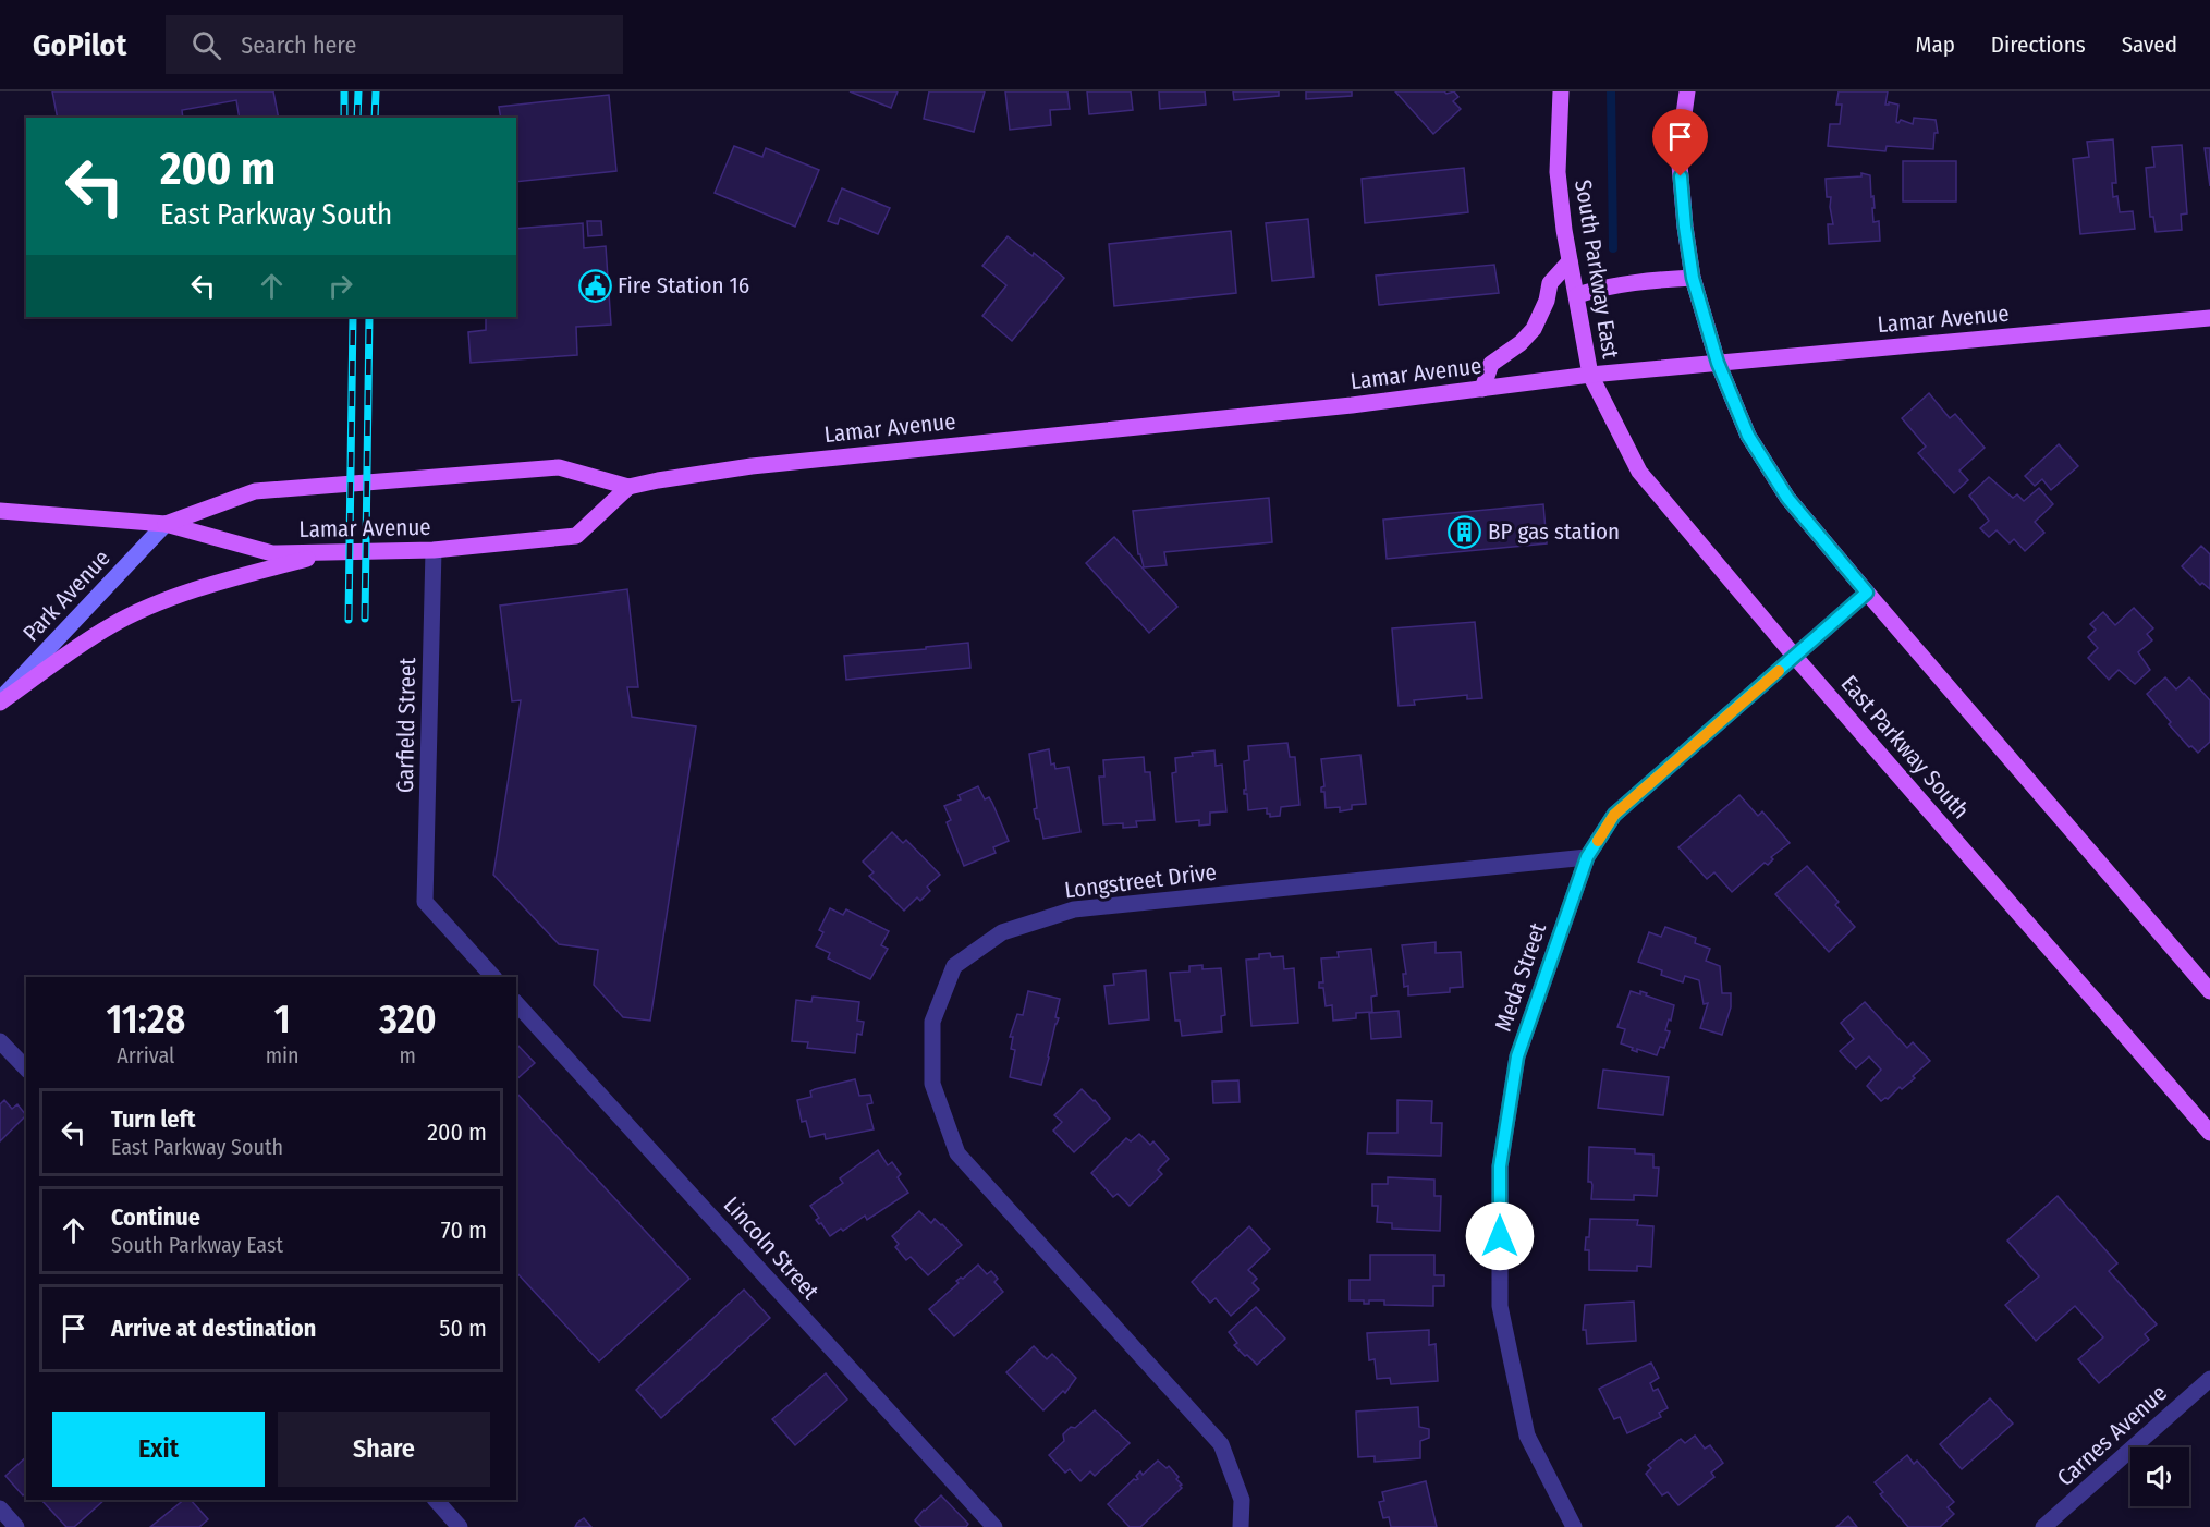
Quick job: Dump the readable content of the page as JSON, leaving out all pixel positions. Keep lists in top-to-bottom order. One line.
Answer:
{"streets":{"main road":["South Parkway East","Lamar Avenue","Park Avenue","East Parkway South"],"street":["Garfield Street","Longstreet Drive","Meda Street","Lincoln Street","Carnes Avenue"]},"crossings":[["South Parkway East","Lamar Avenue"],["South Parkway East","East Parkway South"],["Lamar Avenue","Park Avenue"],["Lamar Avenue","Garfield Street"],["Lamar Avenue","East Parkway South"],["East Parkway South","Meda Street"],["Longstreet Drive","Meda Street"]],"places":{"public building":["Fire Station 16"],"building":["BP gas station"]},"page":{"header":"GoPilot","search":"Search here","nav":["Map","Directions","Saved"],"turn":["200 m","East Parkway South"],"eta":["11:28","Arrival","1","min","320","m"],"list":[{"name":"Turn left","note":"East Parkway South","value":"200 m"},{"name":"Continue","note":"South Parkway East","value":"70 m"},{"name":"Arrive at destination","value":"50 m"}],"buttons":["Exit","Share"]}}
